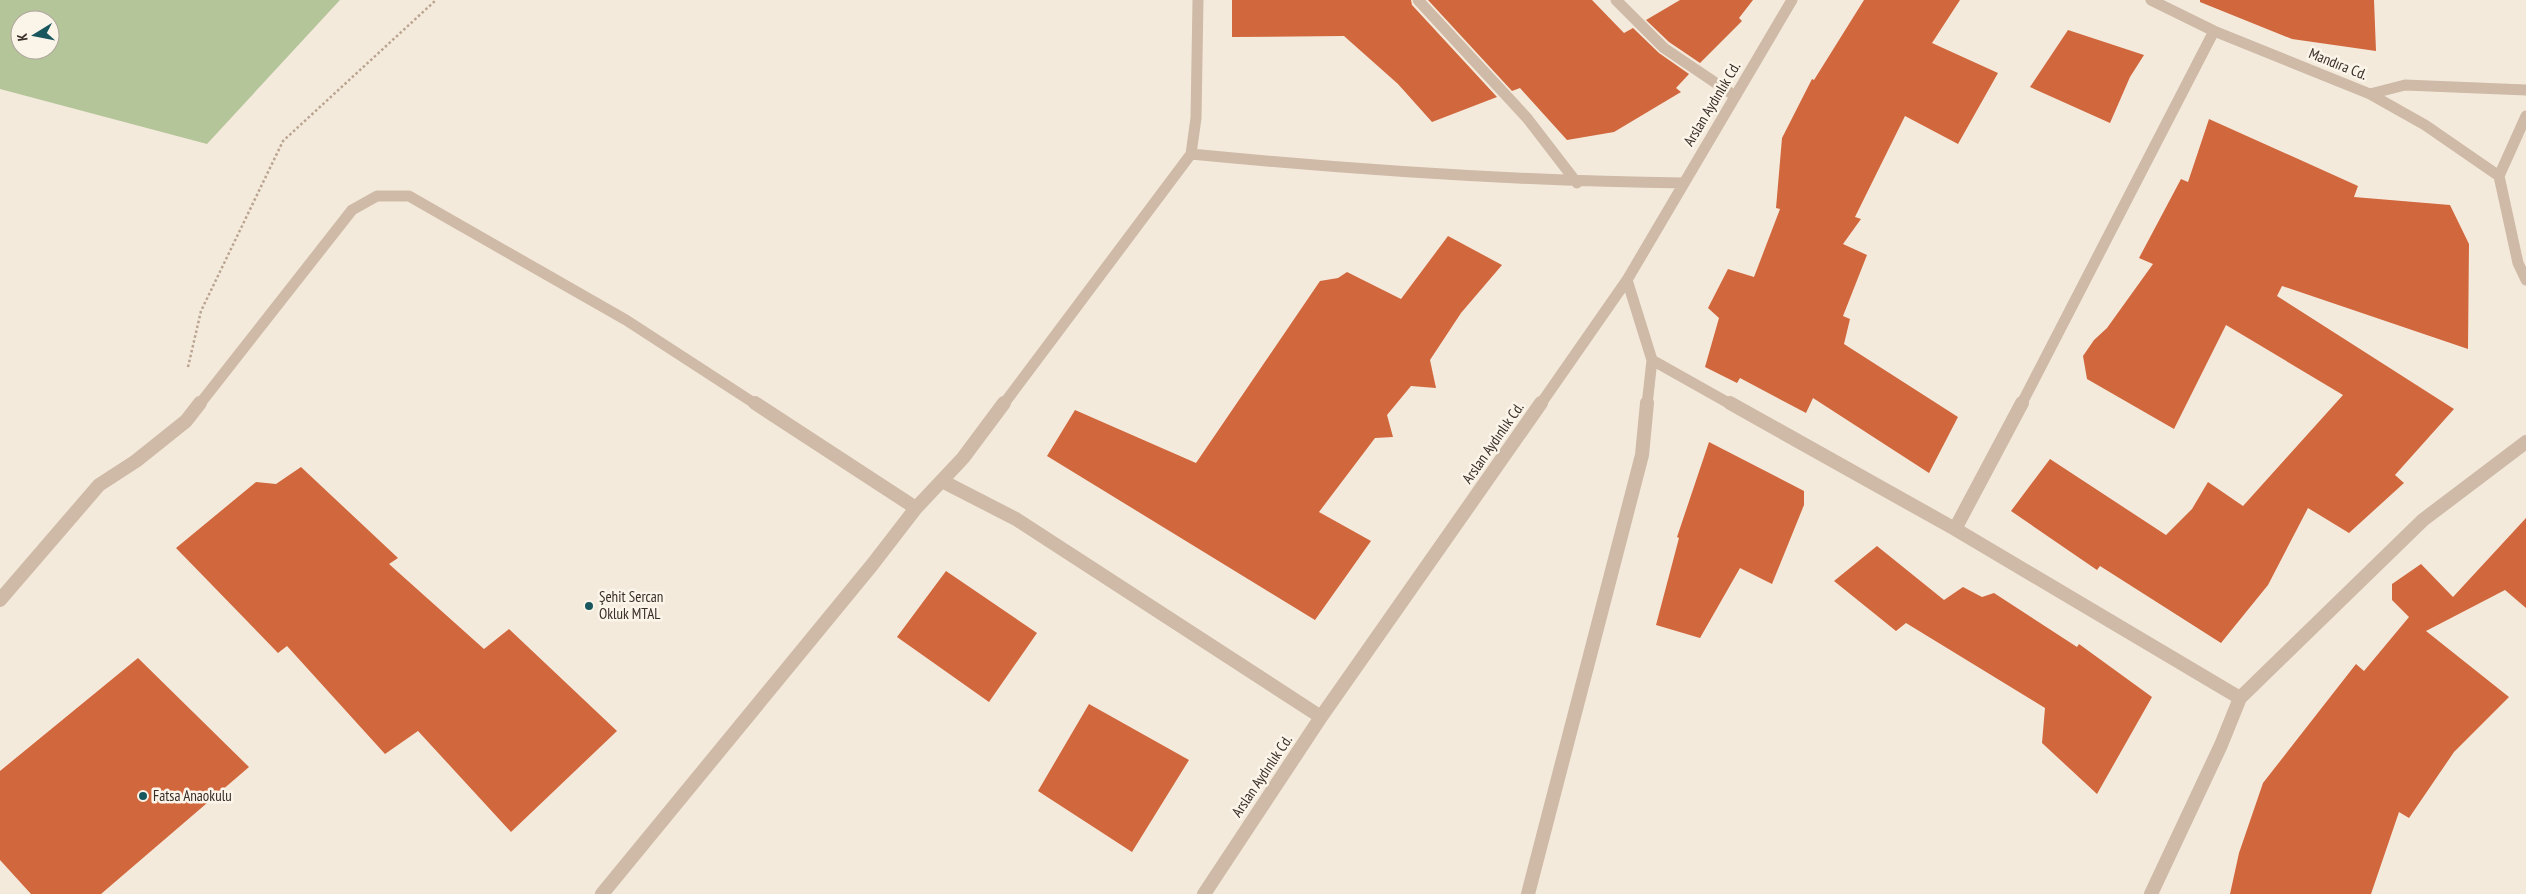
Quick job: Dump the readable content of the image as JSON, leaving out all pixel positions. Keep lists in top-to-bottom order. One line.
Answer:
{"streets":{"street":["Mandıra Cd.","Arslan Aydınlık Cd."]},"places":["Şehit Sercan Okluk MTAL","Fatsa Anaokulu"],"north":"left"}
